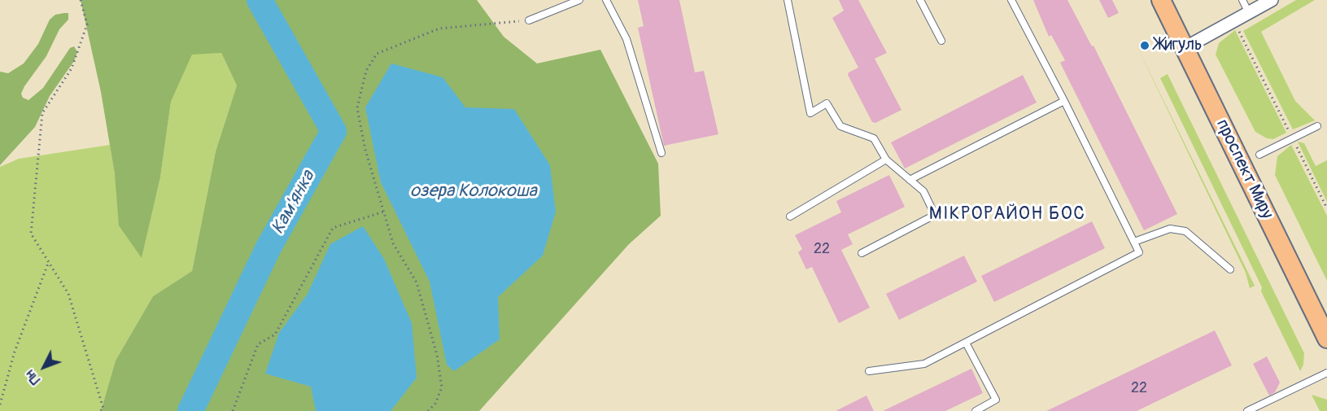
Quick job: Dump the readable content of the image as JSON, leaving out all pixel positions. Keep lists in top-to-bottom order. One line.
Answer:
{"streets":{"main road":["проспект Миру"]},"districts":["МІКРОРАЙОН БОС"],"water":["озера Колокоша","Кам'янка"],"places":["Жигуль"],"house_numbers":["22","22"],"north":"bottom left"}
